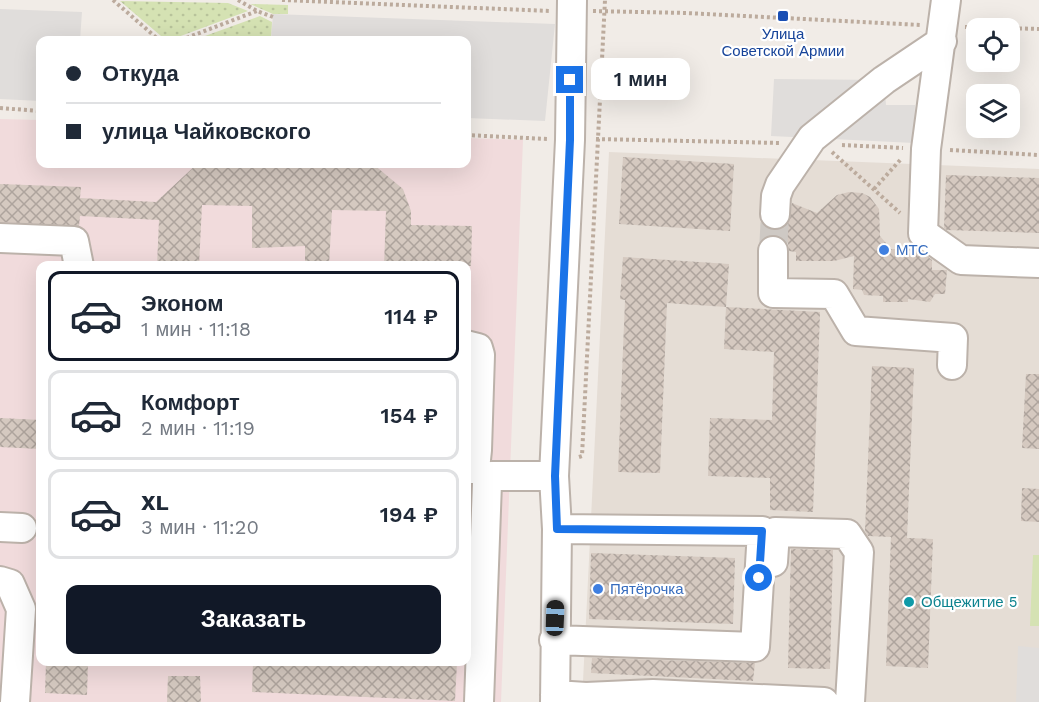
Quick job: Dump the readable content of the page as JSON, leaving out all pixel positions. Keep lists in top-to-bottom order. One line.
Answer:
{"places":{"transit":["Улица Советской Армии"],"other":["МТС","Пятёрочка","Общежитие 5"]},"page":{"banner":["Откуда","улица Чайковского"],"bubble":"1 мин","list":[{"name":"Эконом","note":"1 мин · 11:18","value":"114 ₽"},{"name":"Комфорт","note":"2 мин · 11:19","value":"154 ₽"},{"name":"XL","note":"3 мин · 11:20","value":"194 ₽"}],"buttons":"Заказать"}}
